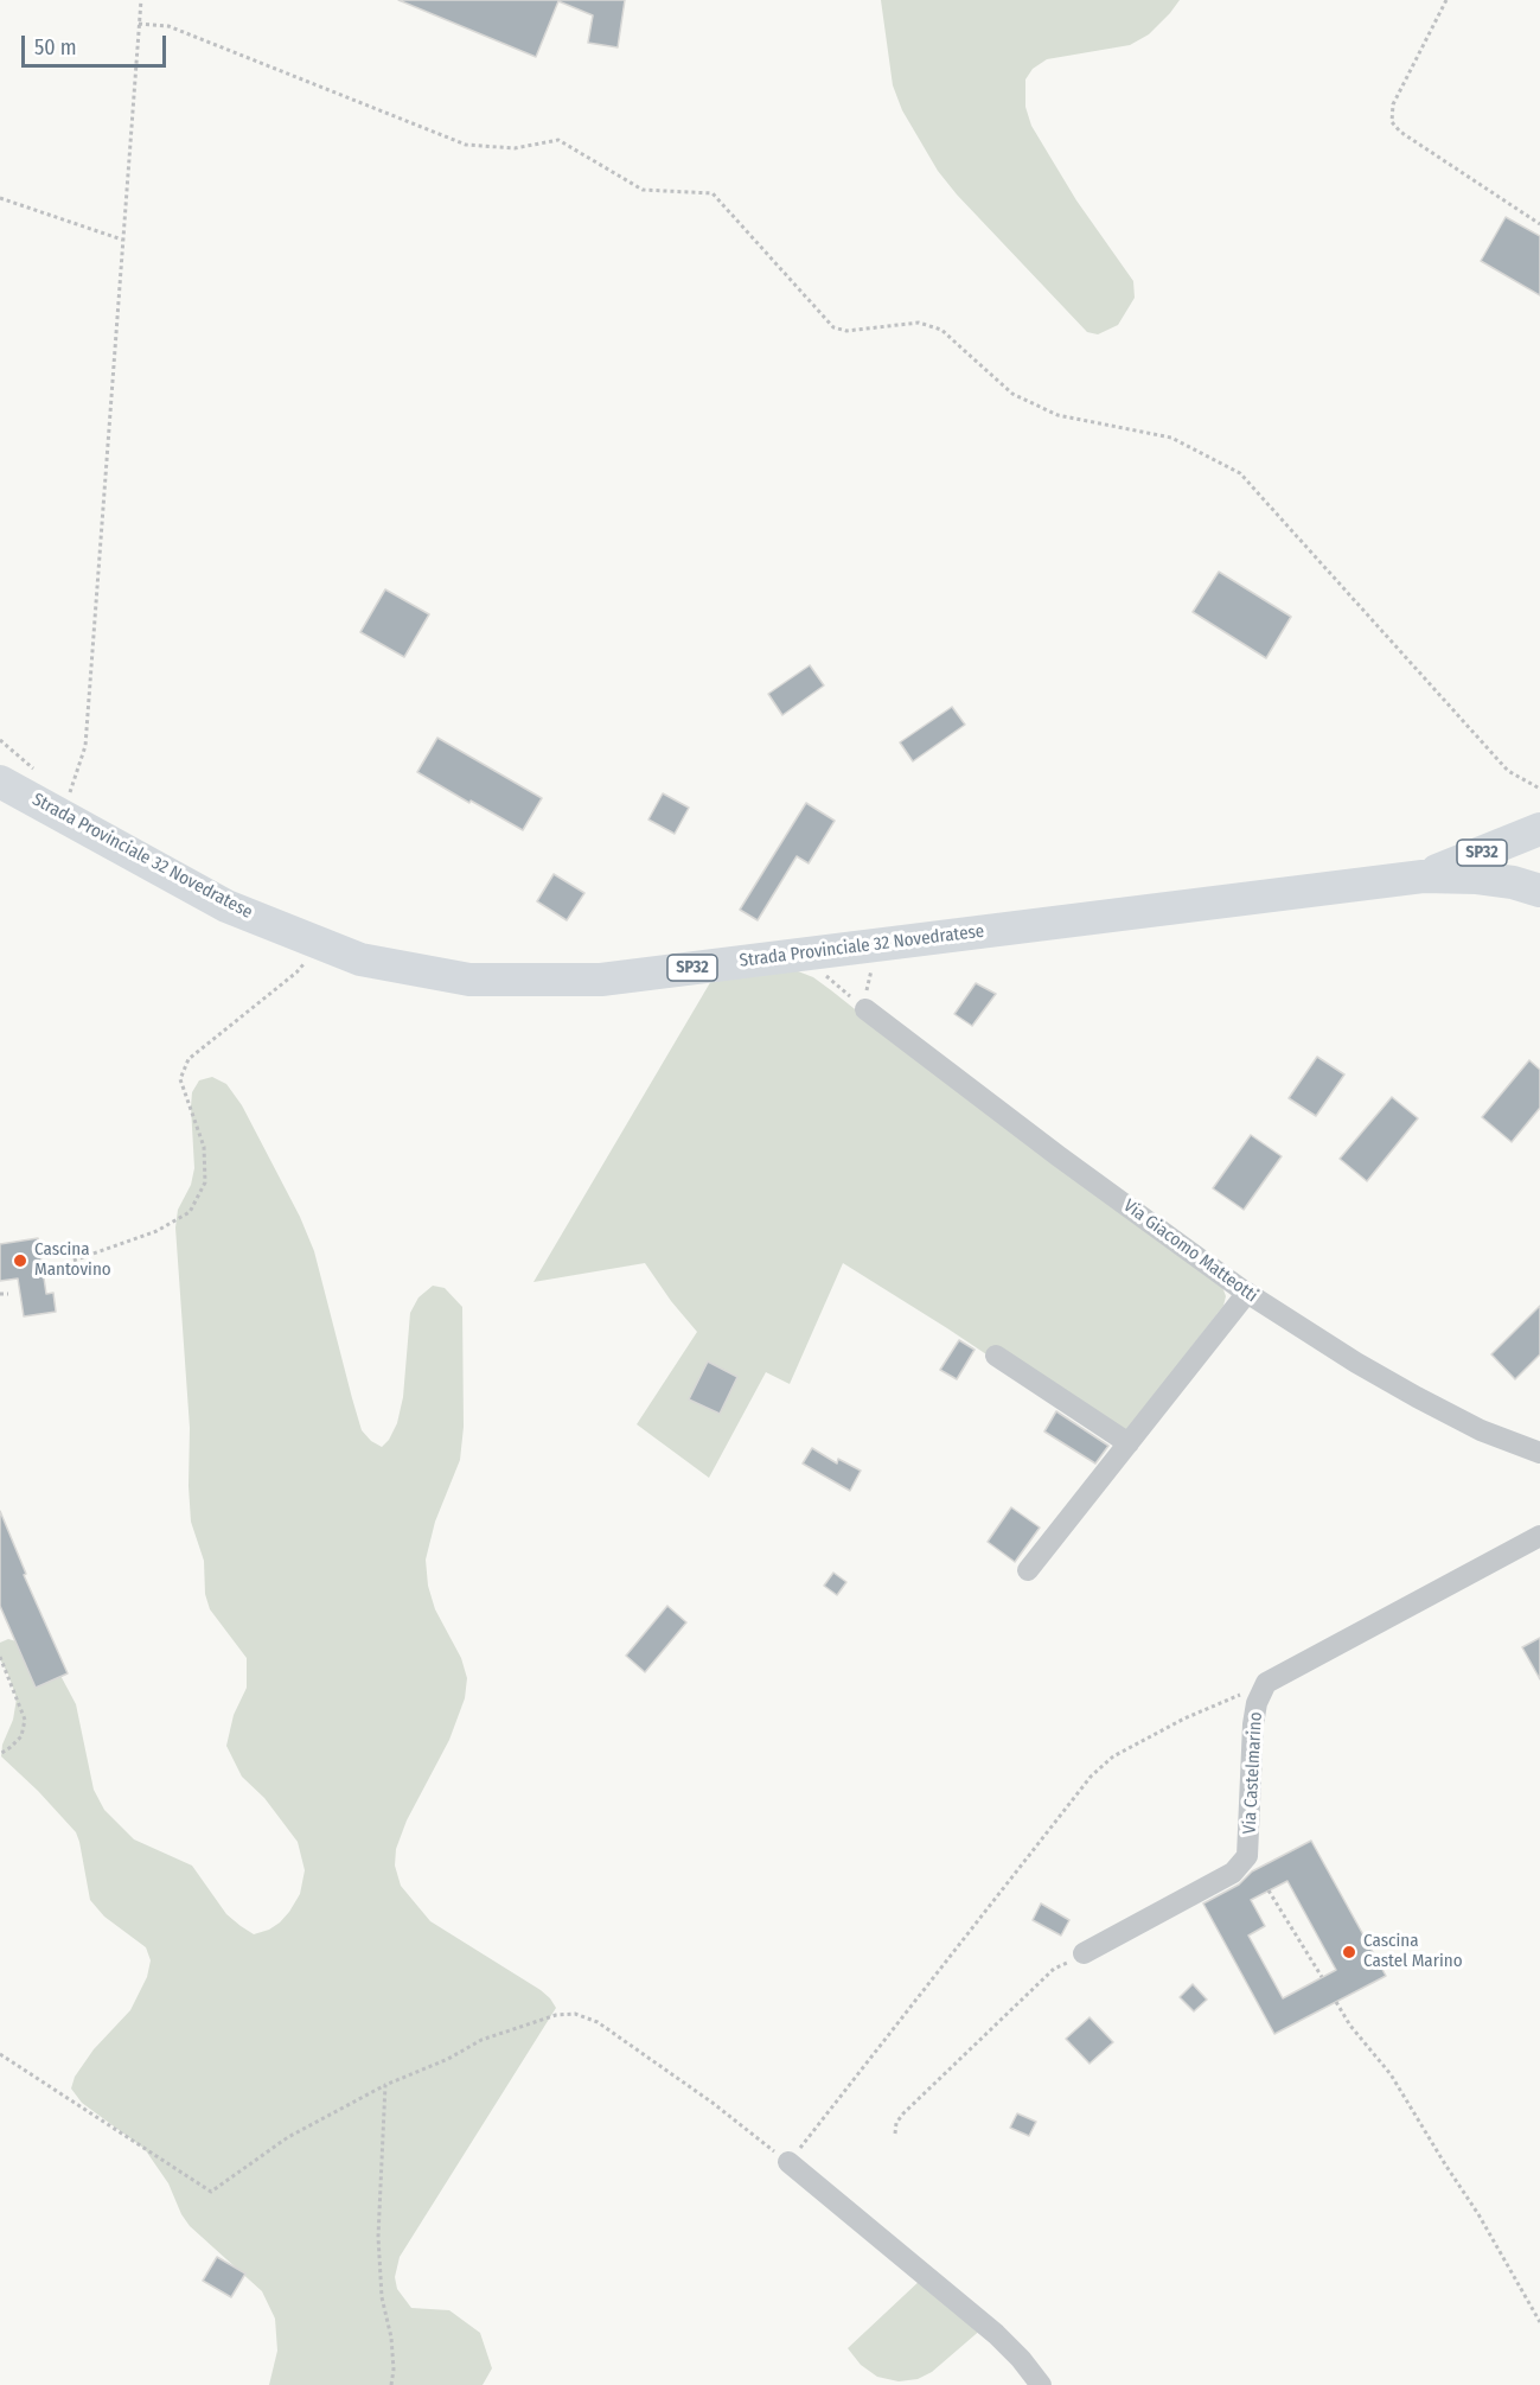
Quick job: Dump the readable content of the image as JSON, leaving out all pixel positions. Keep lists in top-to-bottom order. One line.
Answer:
{"streets":{"main road":["SP32","Strada Provinciale 32 Novedratese"],"street":["Via Giacomo Matteotti","Via Castelmarino"]},"places":["Cascina Mantovino","Cascina Castel Marino"],"scale_bar":"50 m"}
